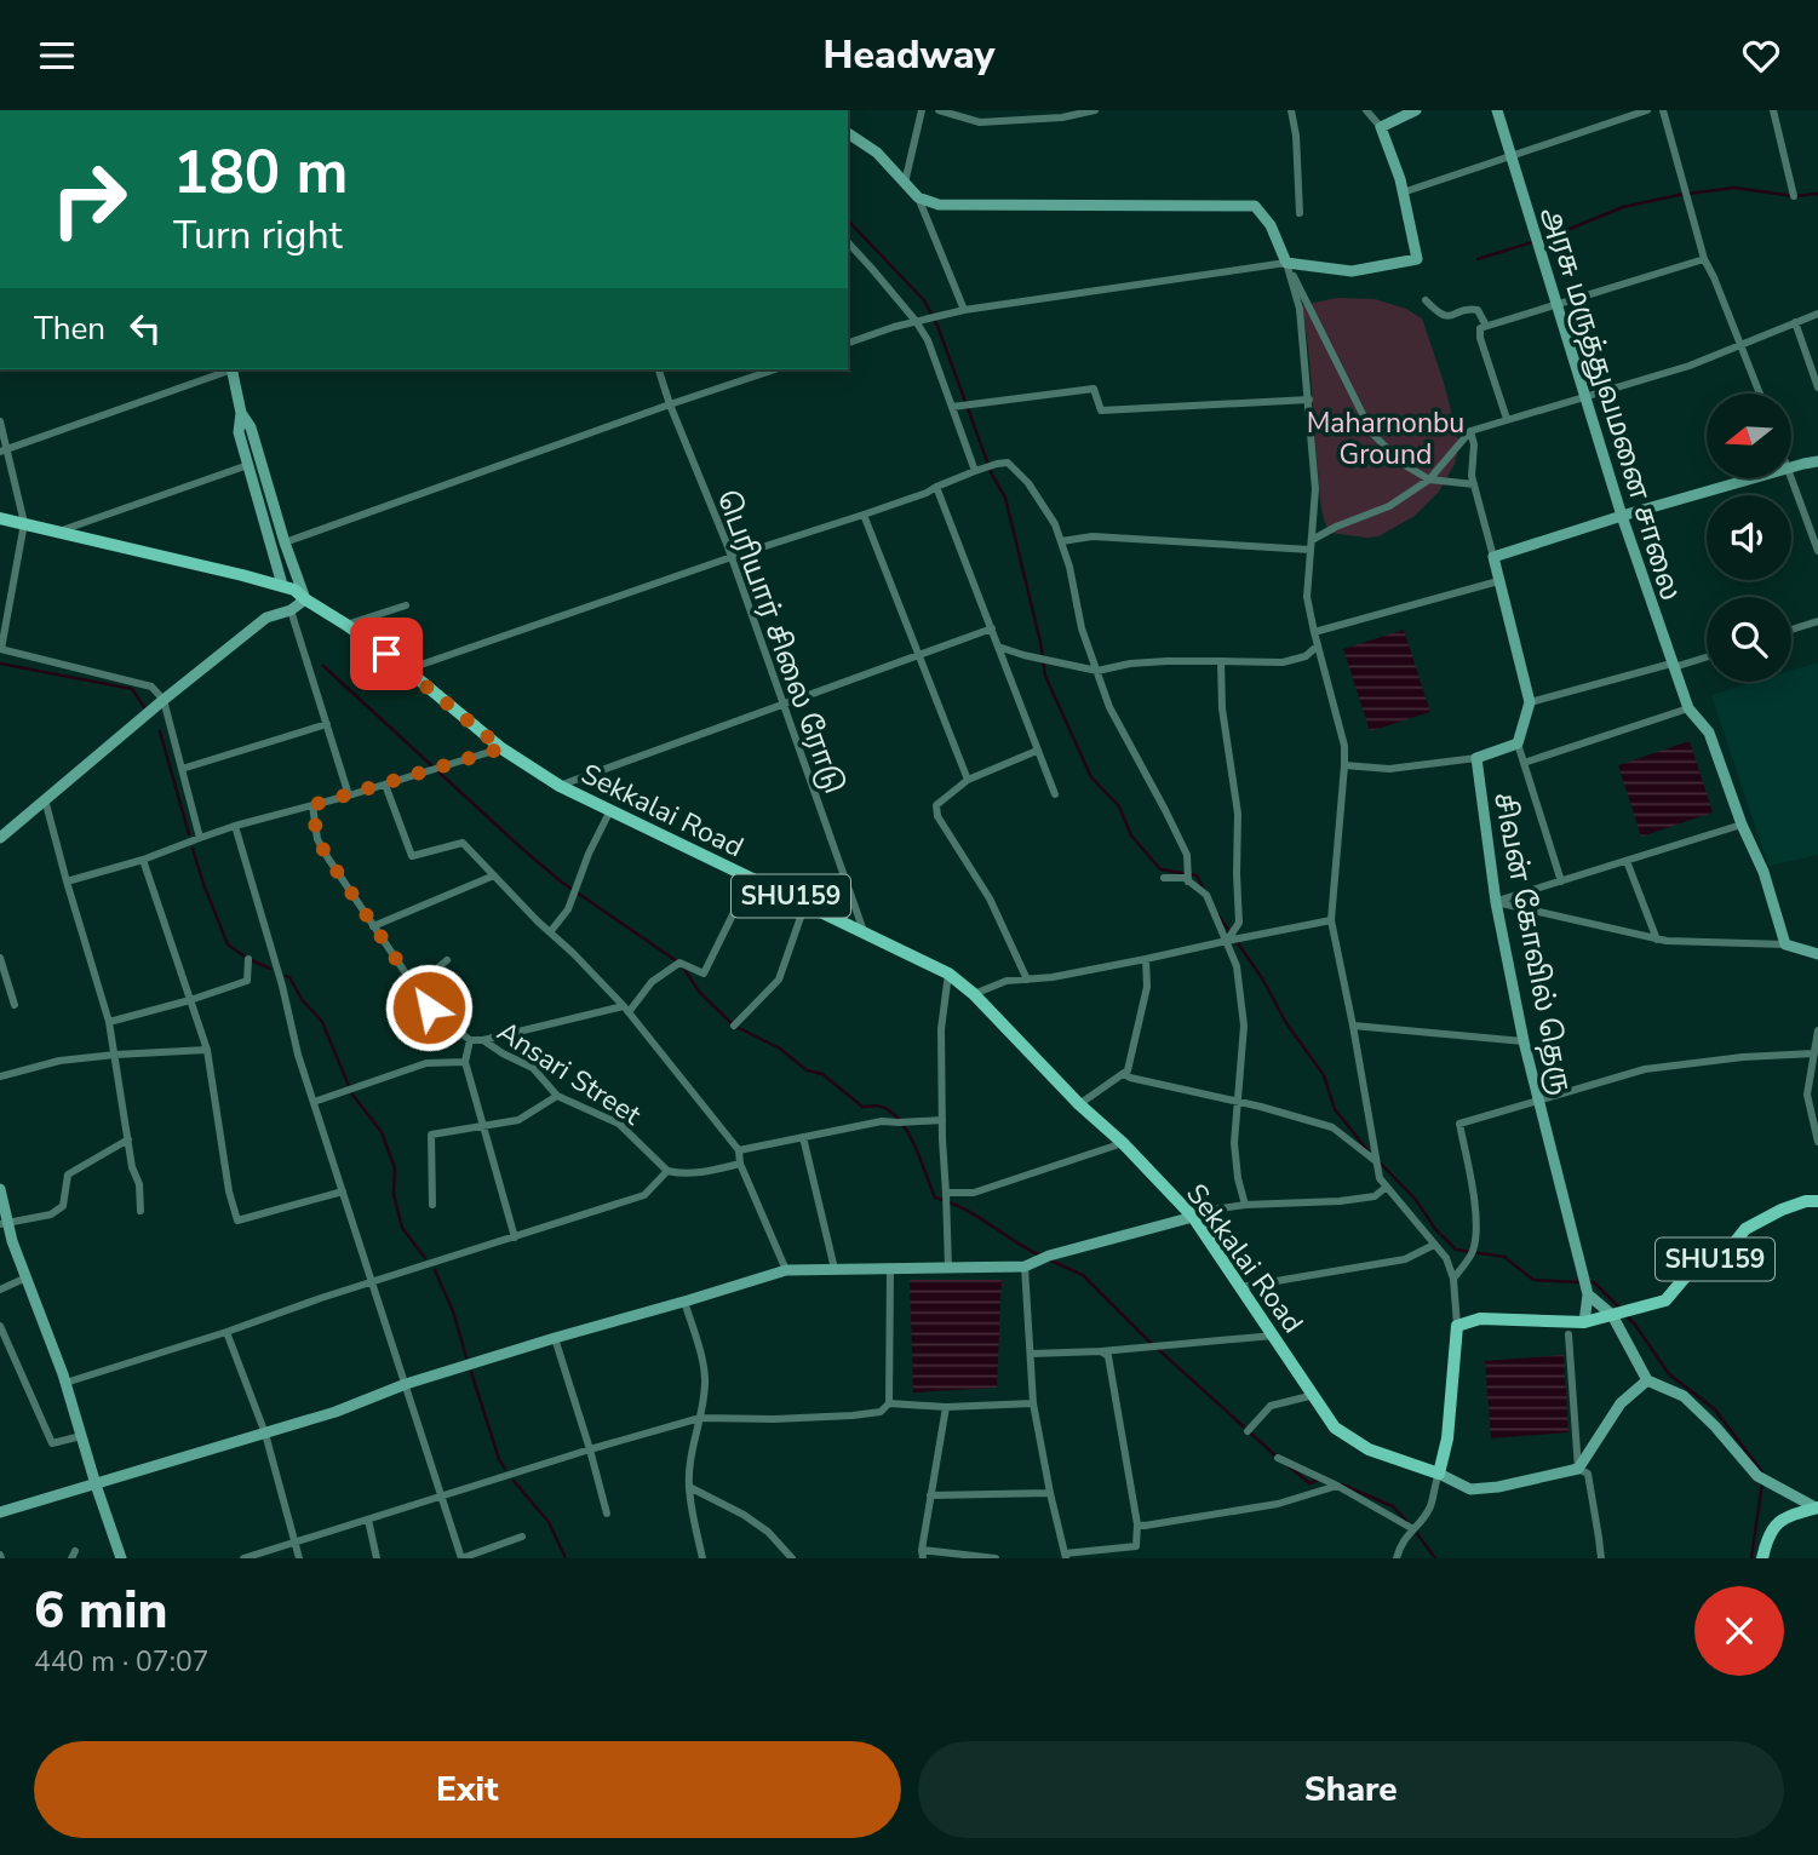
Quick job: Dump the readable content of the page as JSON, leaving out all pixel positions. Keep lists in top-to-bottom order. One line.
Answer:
{"streets":{"main road":["Sekkalai Road","SHU159"],"street":["அரசு மருத்துவமனை சாலை","பெரியார் சிலை ரோடு","சிவன் கோவில் தெரு","Ansari Street"]},"crossings":[["பெரியார் சிலை ரோடு","Sekkalai Road"]],"parks":["Maharnonbu Ground"],"north":"left","page":{"header":"Headway","turn":["180 m","Turn right"],"then":"Then","heading":["6 min","440 m · 07:07"],"buttons":["Exit","Share"]}}
